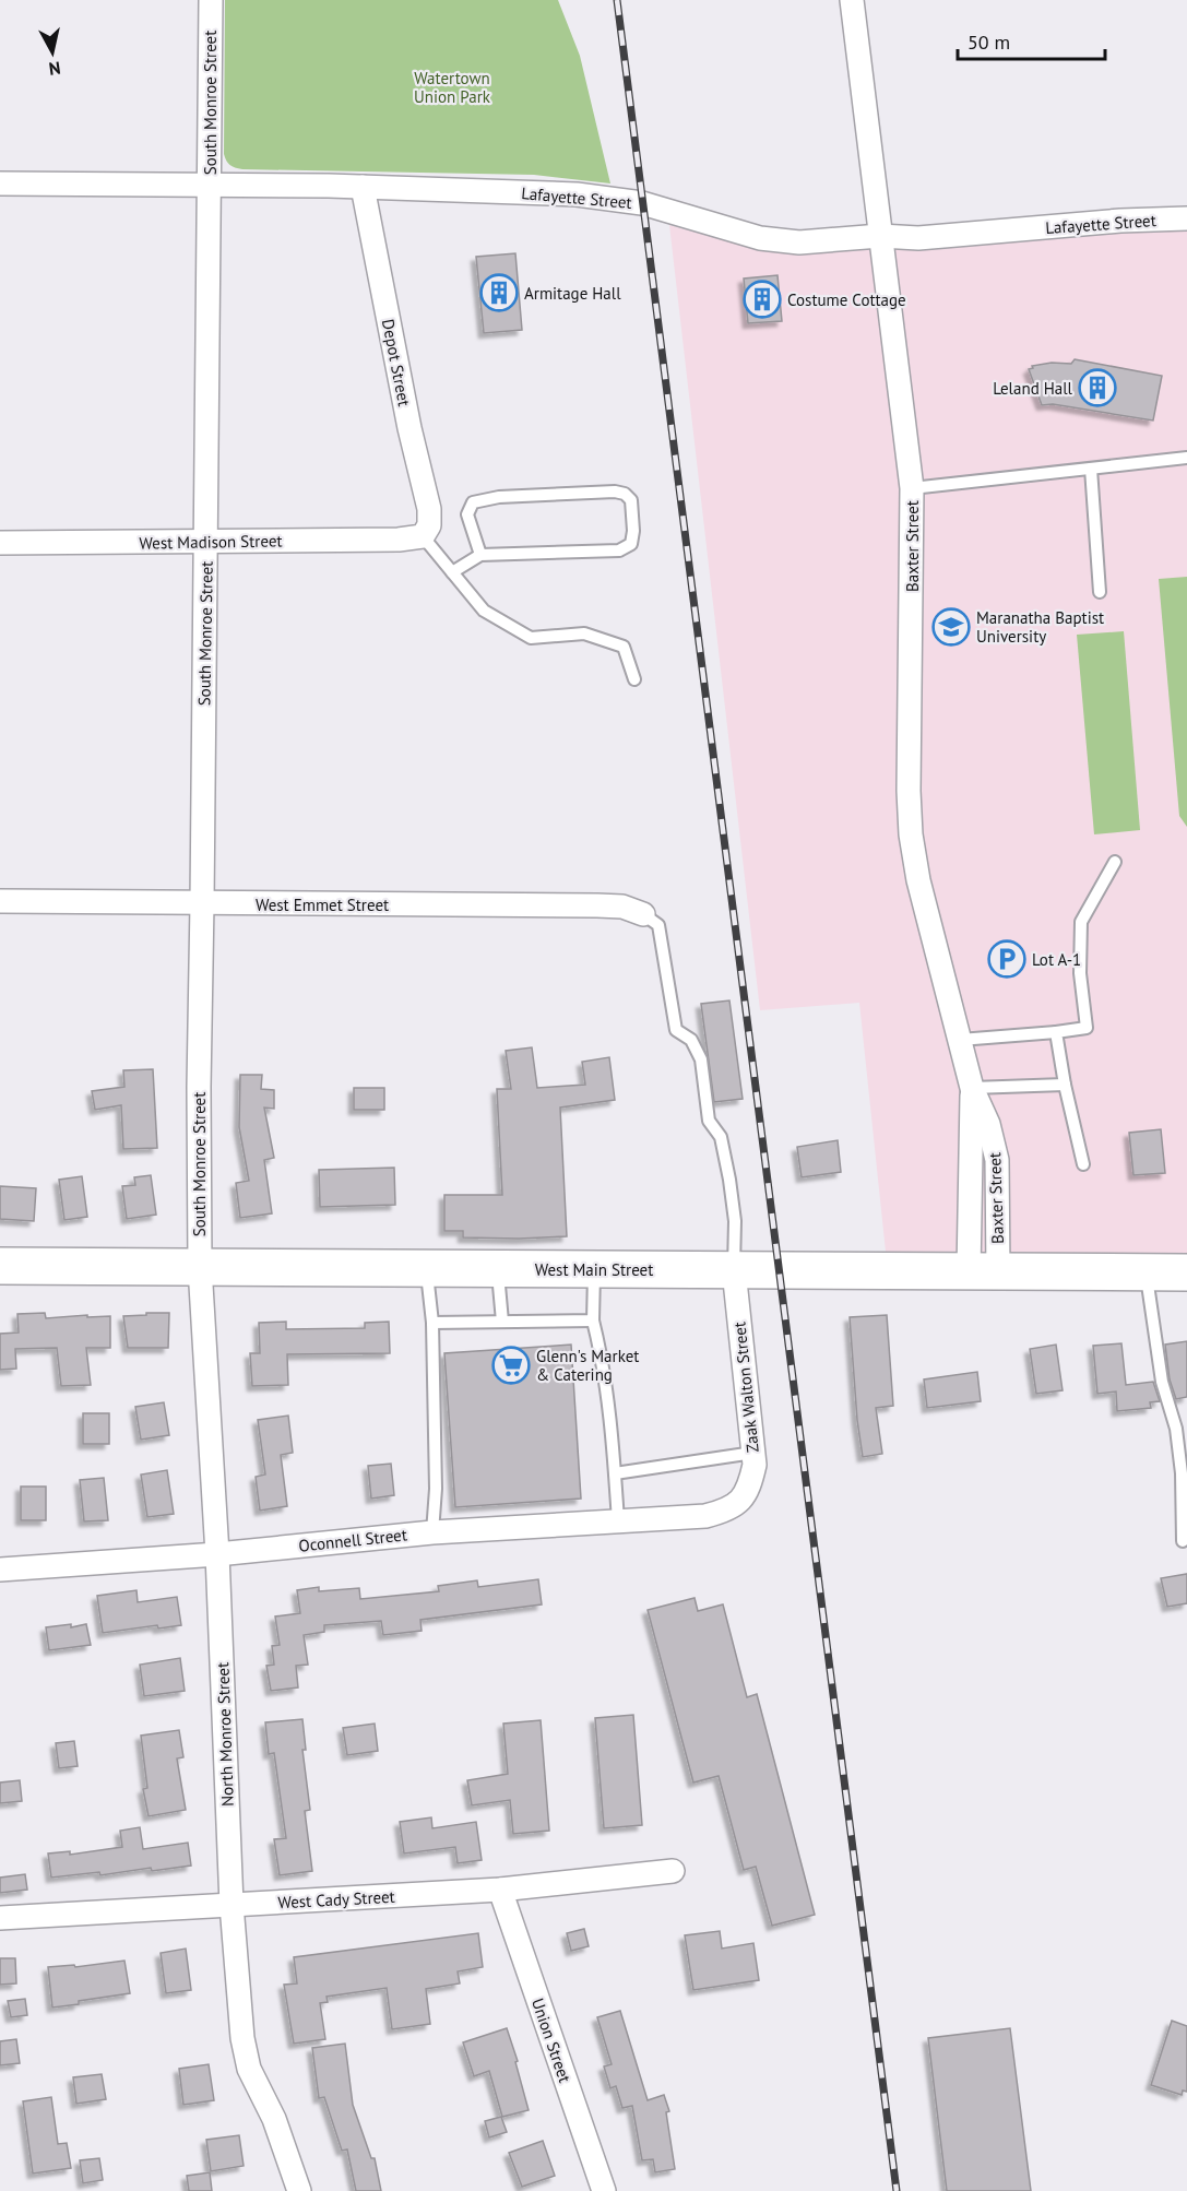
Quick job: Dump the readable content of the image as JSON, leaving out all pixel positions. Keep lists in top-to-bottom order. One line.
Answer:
{"streets":{"main road":["West Main Street"],"street":["South Monroe Street","Lafayette Street","Depot Street","West Madison Street","Baxter Street","West Emmet Street","Zaak Walton Street","Oconnell Street","North Monroe Street","West Cady Street","Union Street"]},"crossings":[["South Monroe Street","Lafayette Street"],["South Monroe Street","West Madison Street"],["South Monroe Street","West Emmet Street"],["South Monroe Street","West Main Street"],["South Monroe Street","North Monroe Street"],["Lafayette Street","Depot Street"],["Lafayette Street","Baxter Street"],["Depot Street","West Madison Street"],["Baxter Street","West Main Street"],["West Main Street","Zaak Walton Street"],["West Main Street","North Monroe Street"],["Zaak Walton Street","Oconnell Street"],["Oconnell Street","North Monroe Street"],["North Monroe Street","West Cady Street"],["West Cady Street","Union Street"]],"parks":["Watertown Union Park"],"places":{"building":["Armitage Hall","Costume Cottage","Leland Hall"],"school or university":["Maranatha Baptist University"],"parking":["Lot A-1"],"supermarket":["Glenn's Market & Catering"]},"scale_bar":"50 m","north":"bottom"}
